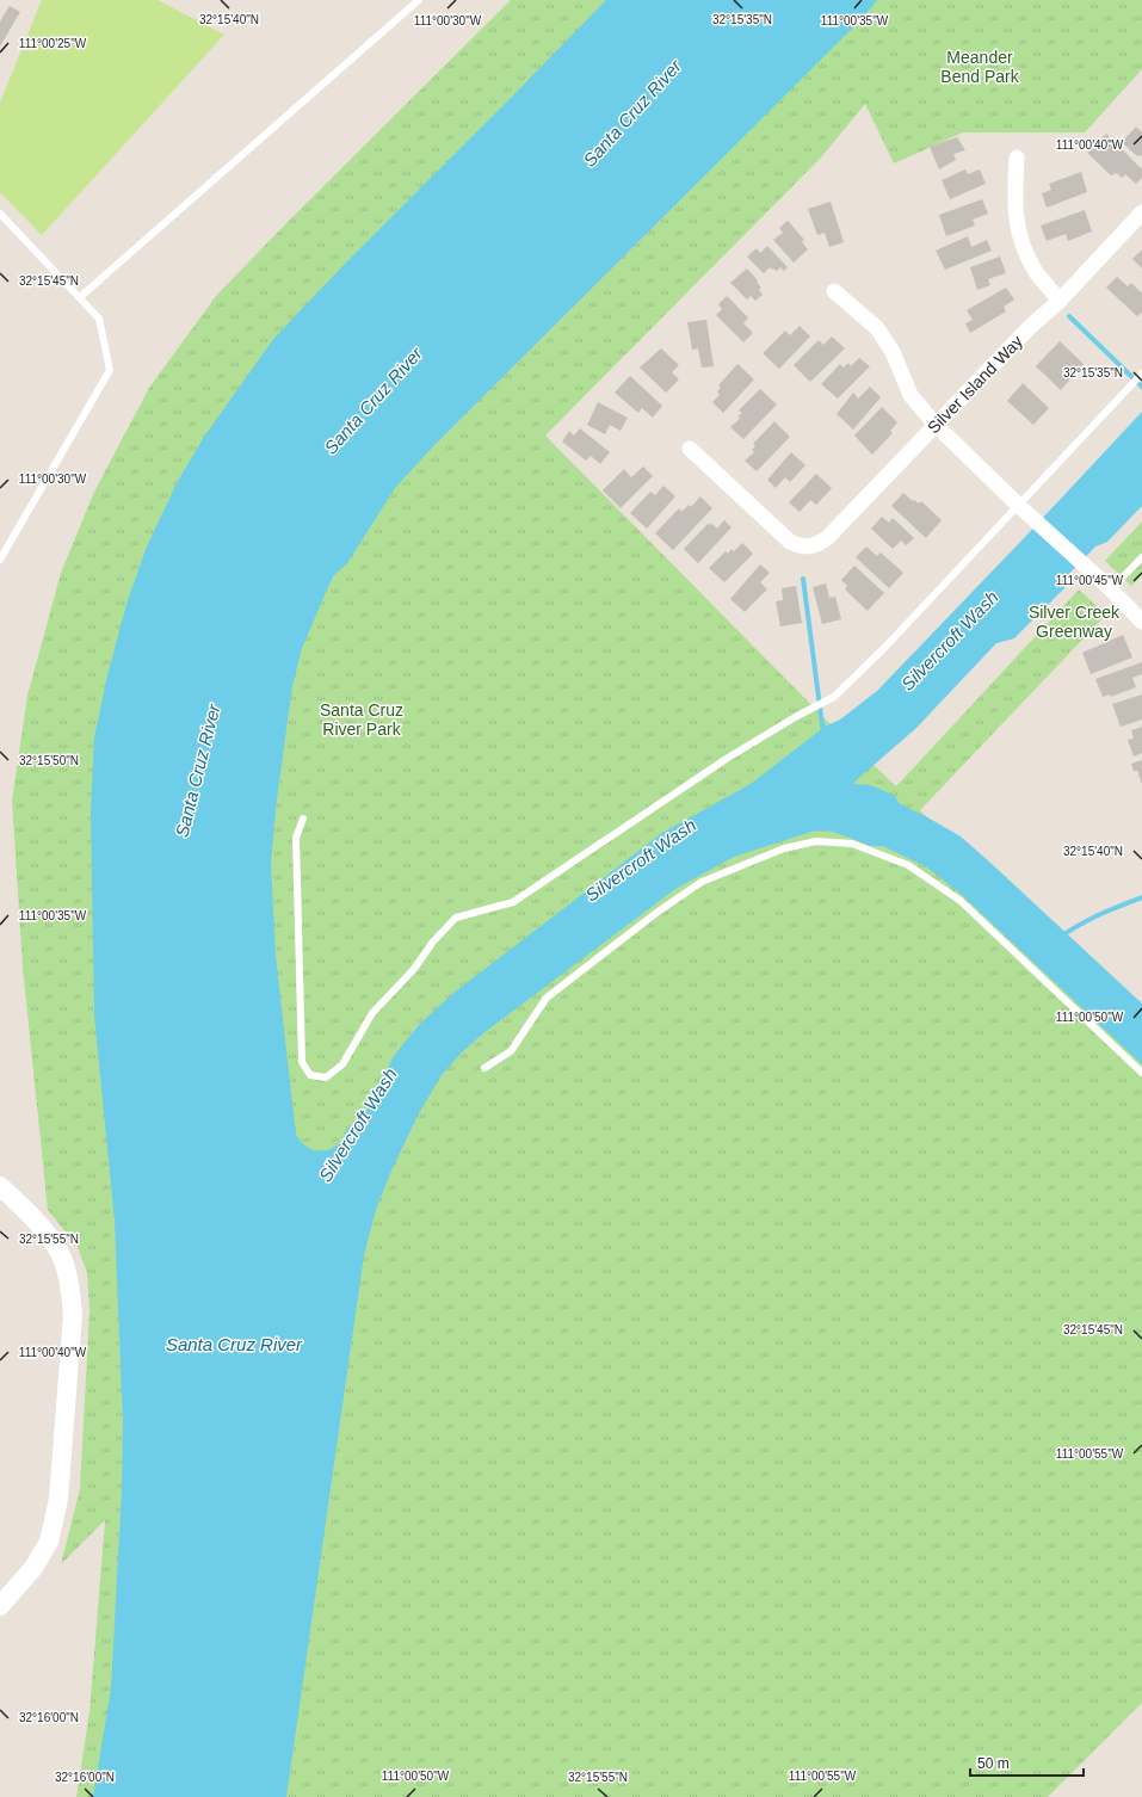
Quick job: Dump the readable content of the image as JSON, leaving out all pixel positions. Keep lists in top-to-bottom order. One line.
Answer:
{"streets":{"street":["Silver Island Way"]},"water":["Santa Cruz River","Silvercroft Wash"],"parks":["Meander Bend Park","Silver Creek Greenway","Santa Cruz River Park"],"scale_bar":"50 m","coordinates":["32°15'40\"N","32°15'35\"N","111°00'30\"W","111°00'35\"W","111°00'25\"W","111°00'40\"W","32°15'45\"N","111°00'45\"W","32°15'50\"N","111°00'50\"W","32°15'55\"N","111°00'55\"W","32°16'00\"N"]}
